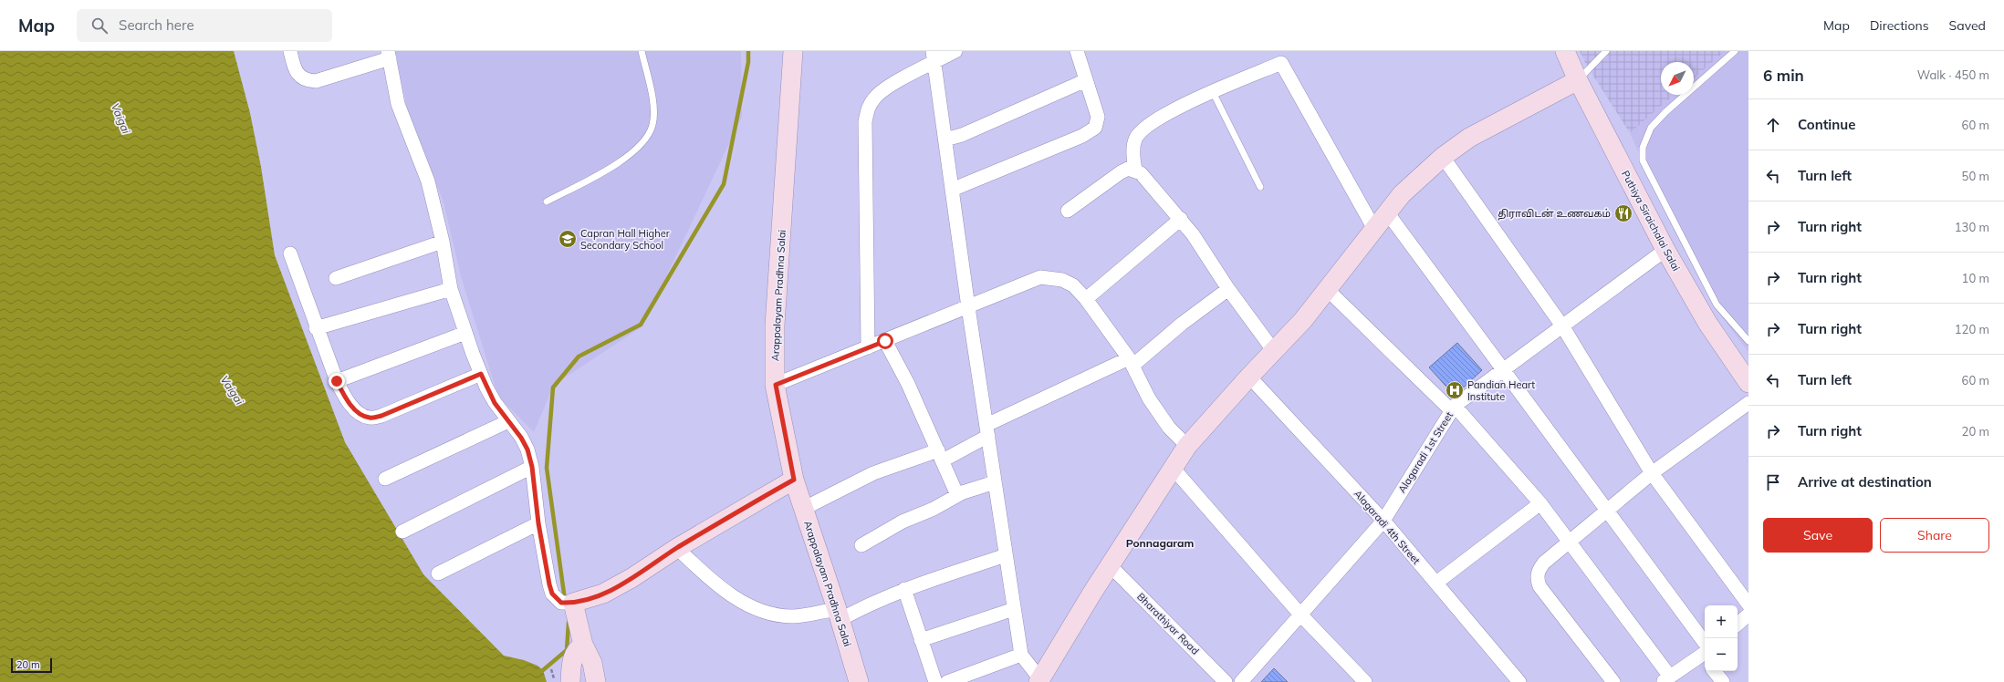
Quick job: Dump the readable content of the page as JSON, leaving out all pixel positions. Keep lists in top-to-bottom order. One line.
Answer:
{"streets":{"street":["Puthiya Siraichalai Salai","Arappalayam Pradhna Salai","Alagaradi 1st Street","Alagaradi 4th Street","Bharathiyar Road"]},"crossings":[["Puthiya Siraichalai Salai","Alagaradi 1st Street"],["Alagaradi 1st Street","Alagaradi 4th Street"]],"districts":["Ponnagaram"],"water":["Vaigai"],"places":{"restaurant":["திராவிடன் உணவகம்"],"school or university":["Capran Hall Higher Secondary School"],"hospital":["Pandian Heart Institute"]},"scale_bar":"20 m","north":"bottom left","page":{"header":"Map","search":"Search here","nav":["Map","Directions","Saved"],"heading":["6 min","Walk · 450 m"],"list":[["Continue","60 m"],["Turn left","50 m"],["Turn right","130 m"],["Turn right","10 m"],["Turn right","120 m"],["Turn left","60 m"],["Turn right","20 m"],"Arrive at destination"],"buttons":["Save","Share"],"map_buttons":["+","−"],"scale":"20 m"}}
